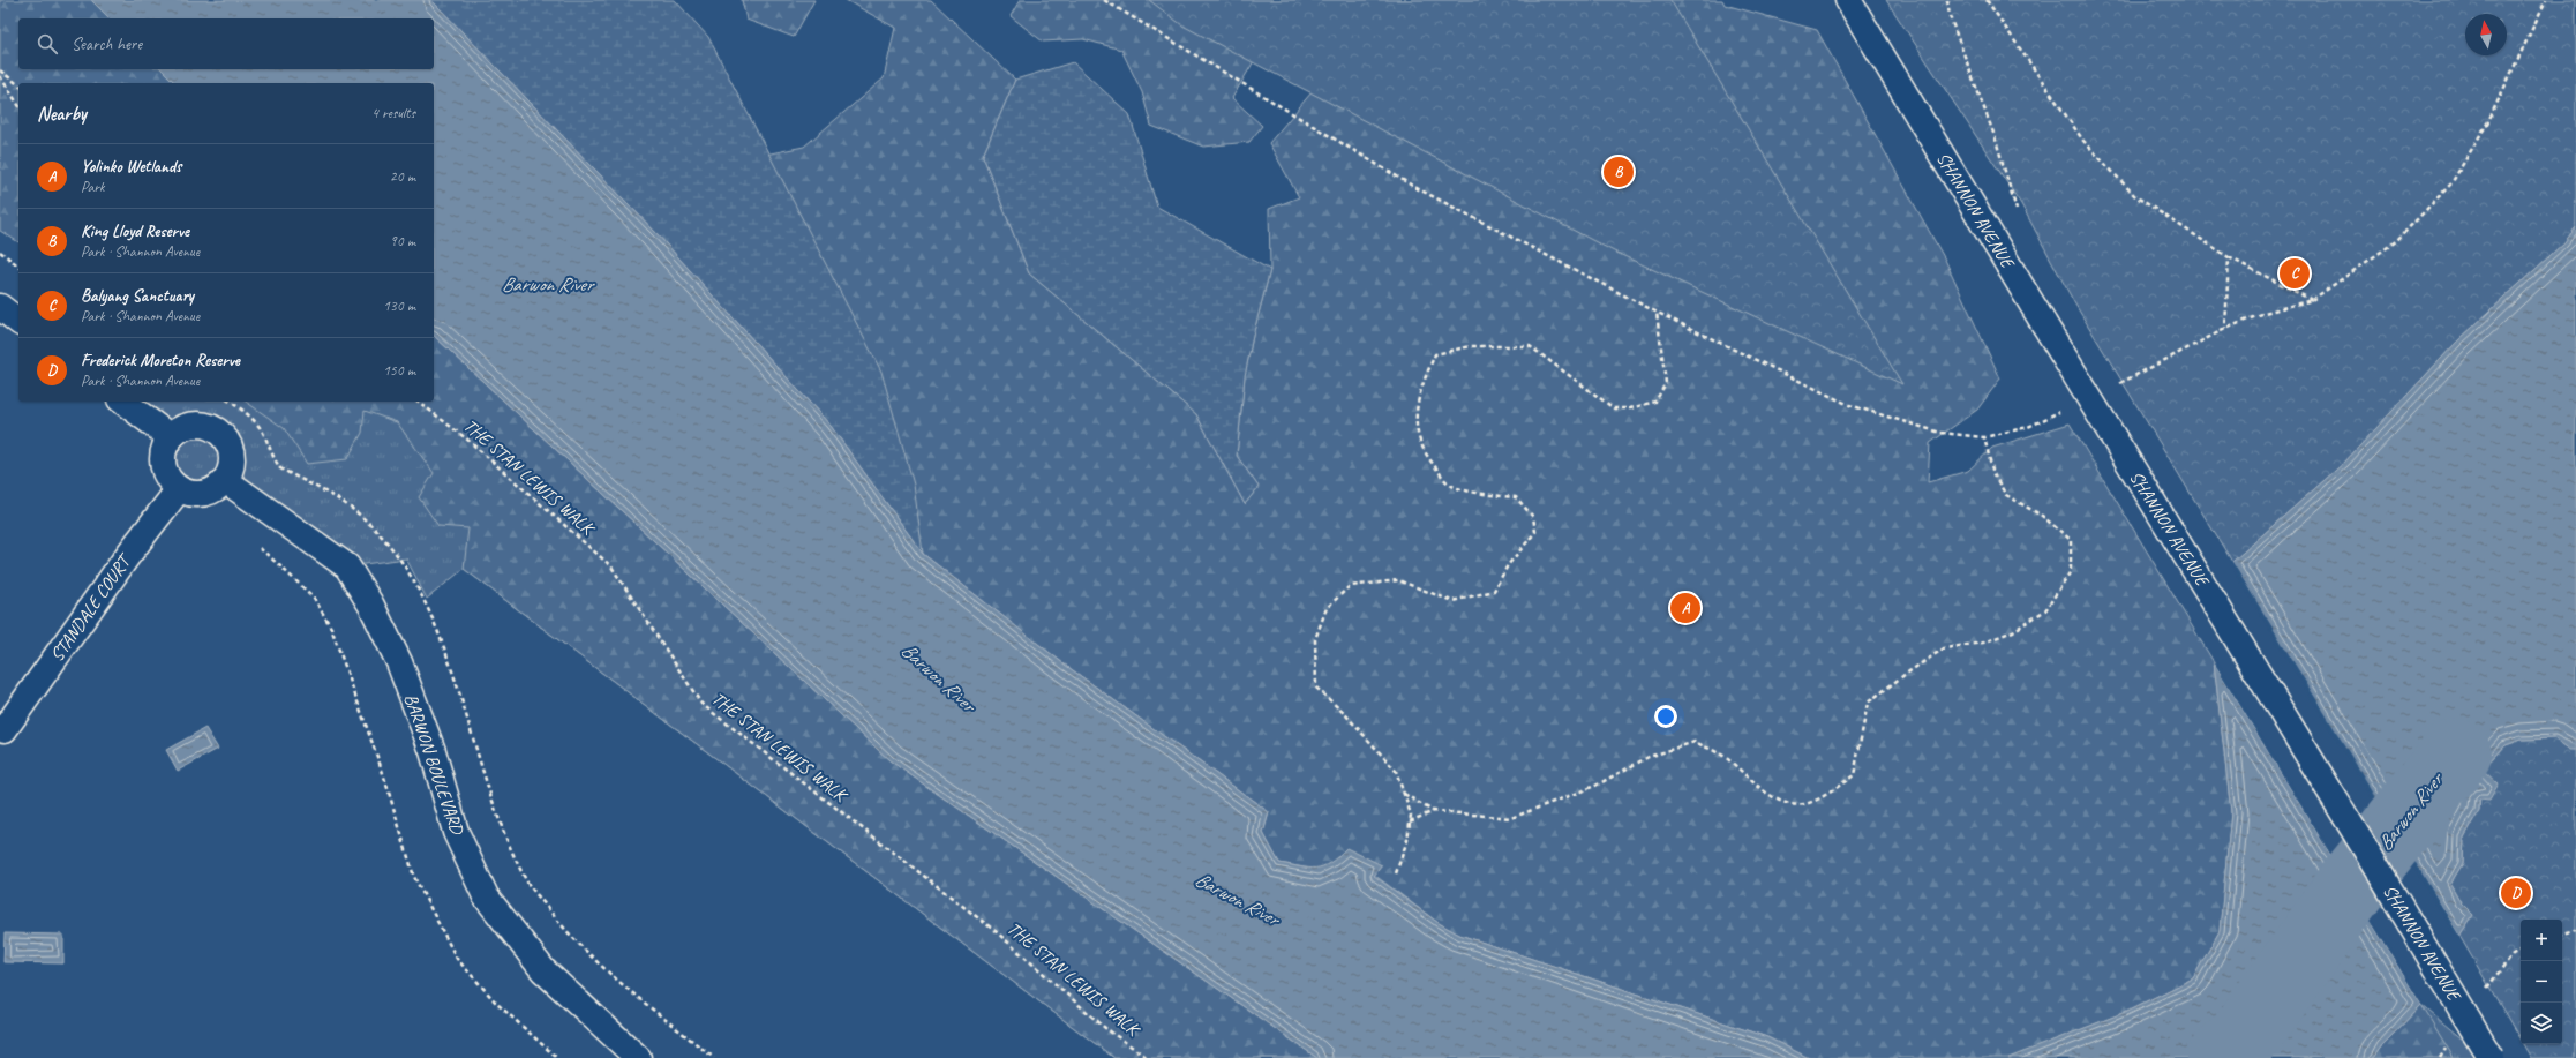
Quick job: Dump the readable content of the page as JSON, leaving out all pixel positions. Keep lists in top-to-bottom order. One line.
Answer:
{"streets":{"street":["SHANNON AVENUE","STANDALE COURT","BARWON BOULEVARD"],"path":["THE STAN LEWIS WALK"]},"crossings":[["STANDALE COURT","BARWON BOULEVARD"]],"water":["Barwon River"],"north":"top","page":{"search":"Search here","heading":["Nearby","4 results"],"list":[{"mark":"A","name":"Yolinko Wetlands","note":"Park","value":"20 m"},{"mark":"B","name":"King Lloyd Reserve","note":"Park · Shannon Avenue","value":"90 m"},{"mark":"C","name":"Balyang Sanctuary","note":"Park · Shannon Avenue","value":"130 m"},{"mark":"D","name":"Frederick Moreton Reserve","note":"Park · Shannon Avenue","value":"150 m"}],"pins":["B","C","A","D"],"map_buttons":["+","−"]}}
